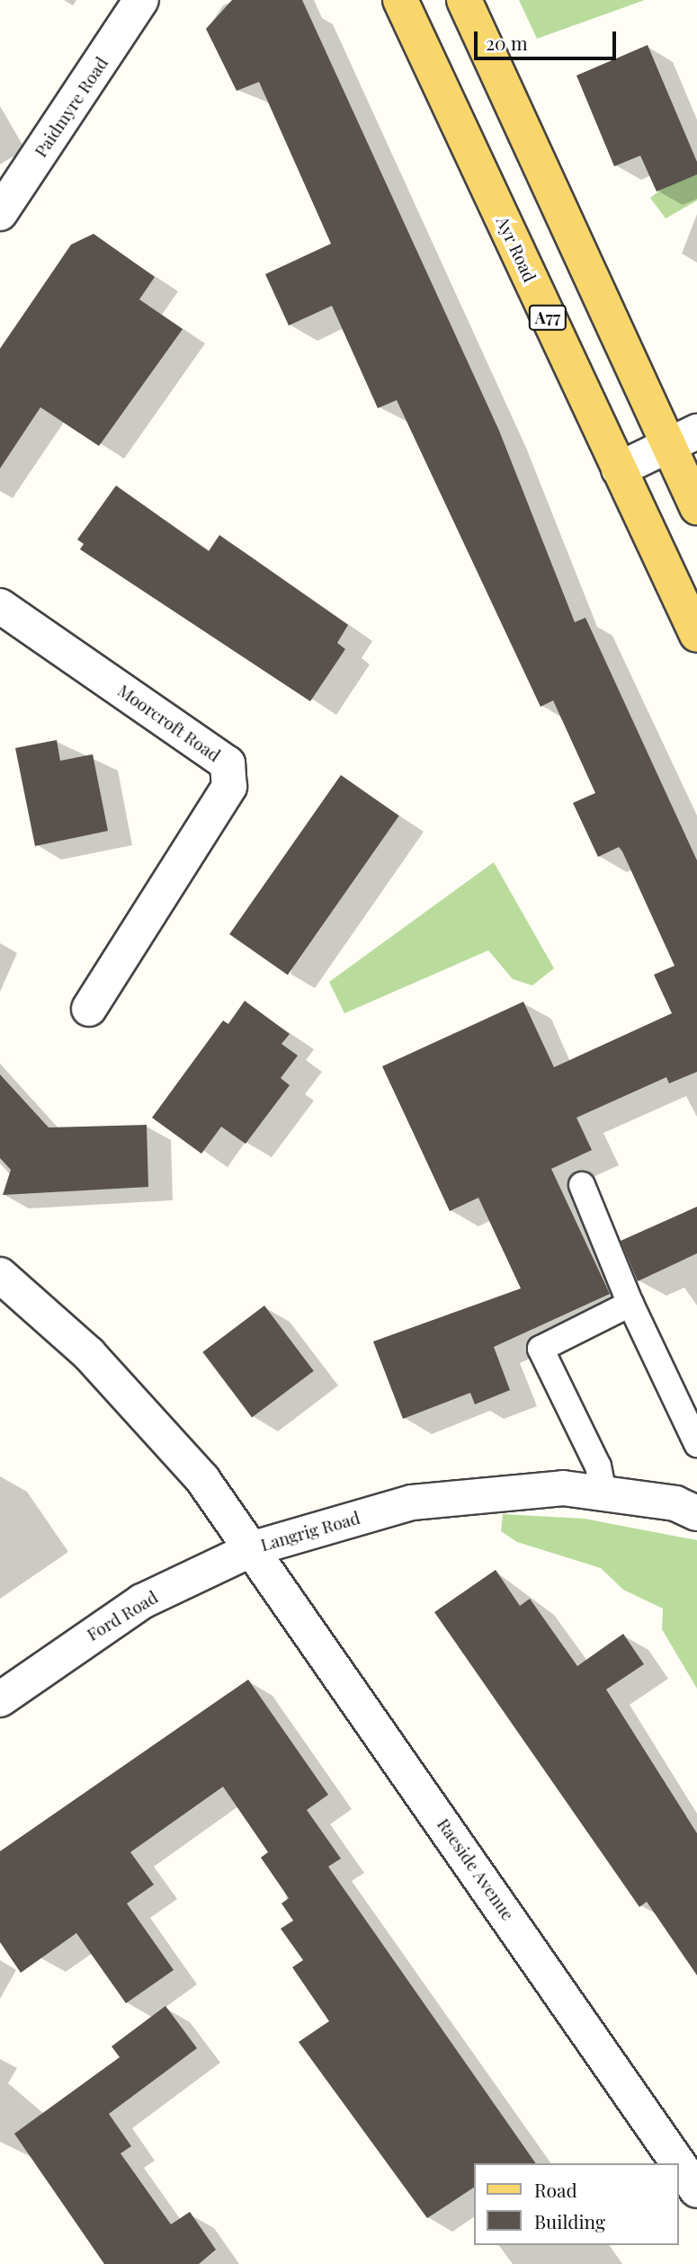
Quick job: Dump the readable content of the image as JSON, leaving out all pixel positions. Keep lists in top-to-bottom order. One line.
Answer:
{"streets":{"main road":["Ayr Road","A77"],"street":["Paidmyre Road","Moorcroft Road","Langrig Road","Ford Road","Raeside Avenue"]},"crossings":[["Langrig Road","Ford Road"],["Langrig Road","Raeside Avenue"],["Ford Road","Raeside Avenue"]],"legend":["Road","Building"],"scale_bar":"20 m"}
